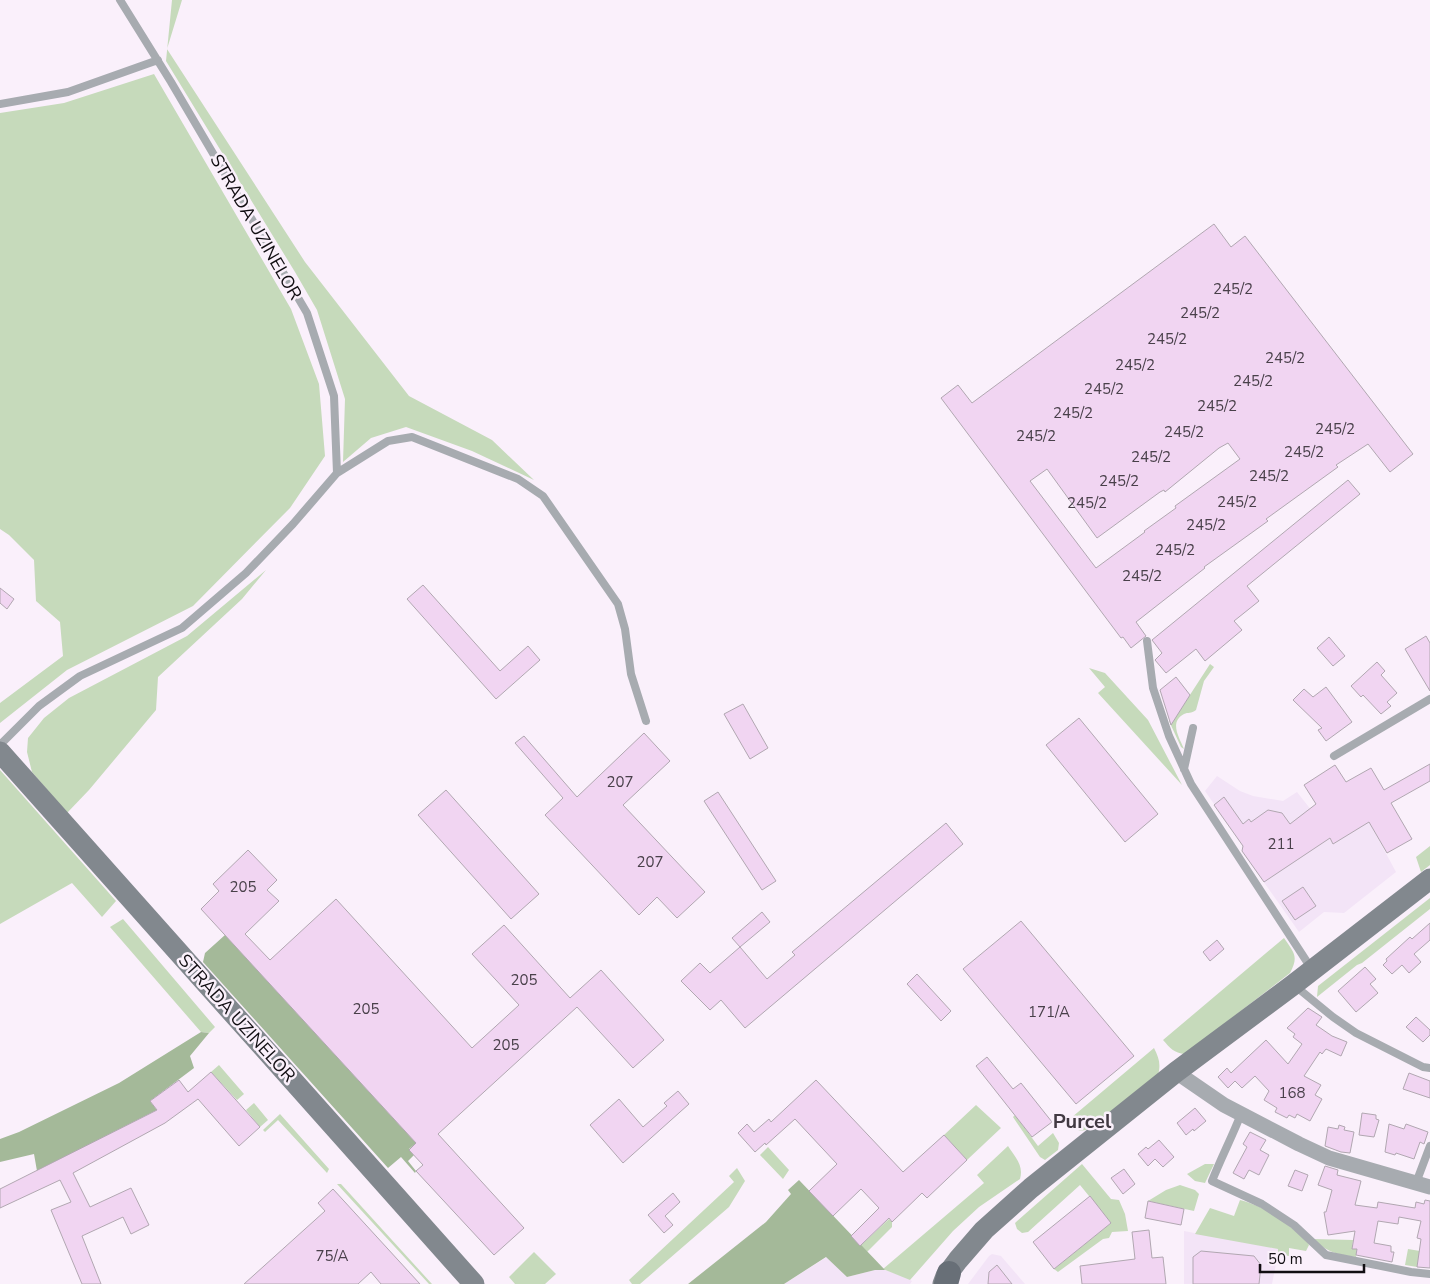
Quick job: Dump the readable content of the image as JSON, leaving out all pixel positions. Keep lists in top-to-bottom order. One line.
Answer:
{"streets":{"street":["STRADA UZINELOR"]},"districts":["Purcel"],"house_numbers":["245/2","245/2","245/2","245/2","245/2","245/2","245/2","245/2","245/2","245/2","245/2","245/2","245/2","245/2","245/2","245/2","245/2","245/2","245/2","245/2","245/2","207","211","207","205","205","205","171/A","205","168","75/A"],"scale_bar":"50 m"}
